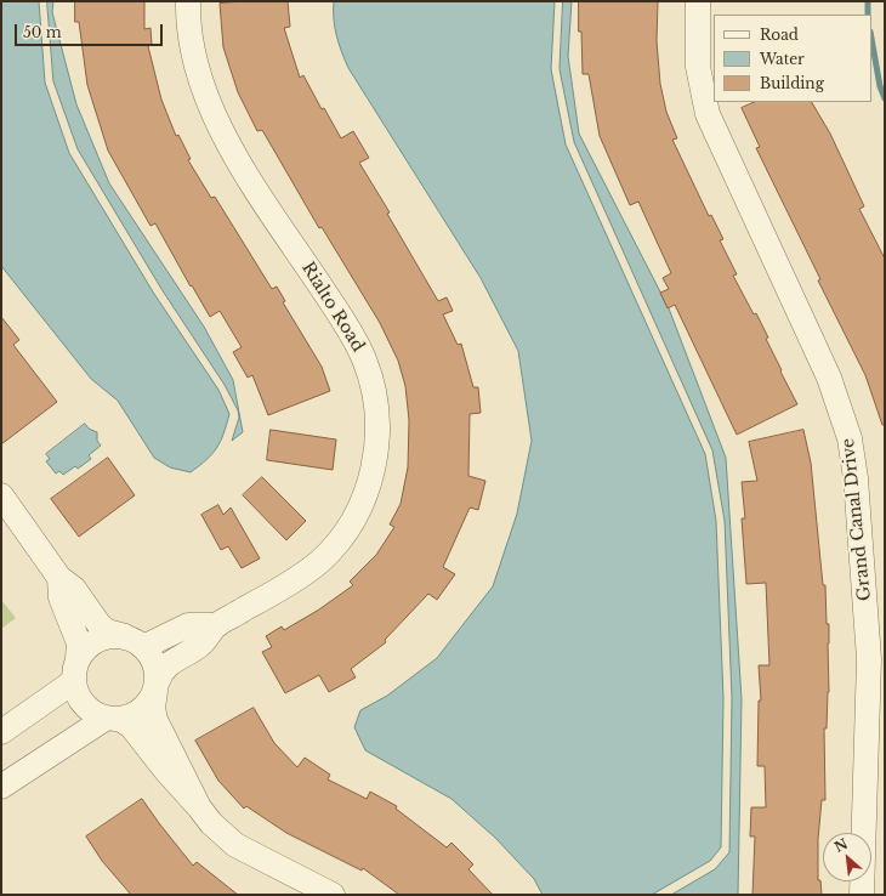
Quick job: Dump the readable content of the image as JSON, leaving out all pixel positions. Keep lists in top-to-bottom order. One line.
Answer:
{"streets":{"street":["Rialto Road","Grand Canal Drive"]},"legend":["Road","Water","Building"],"scale_bar":"50 m","north":"top left"}
